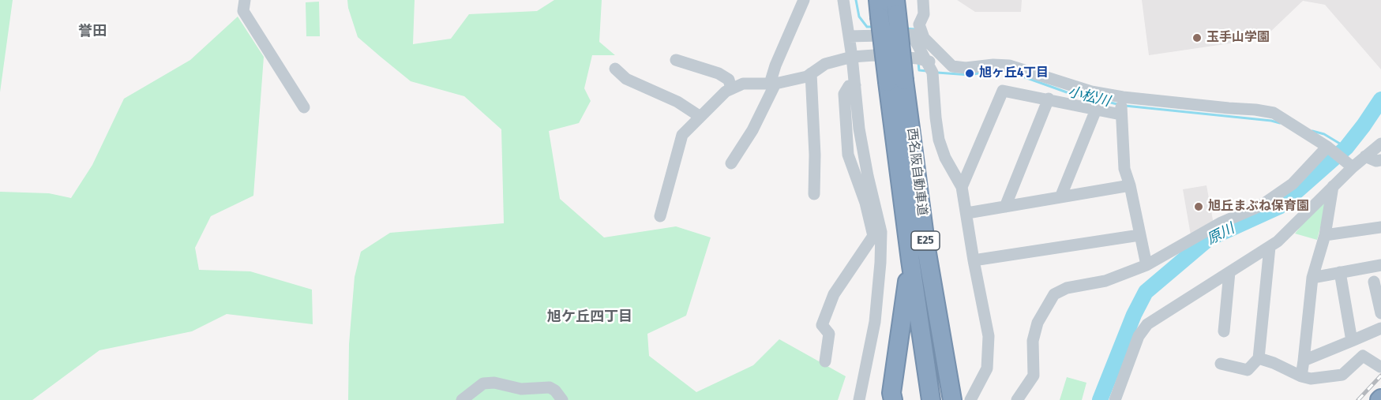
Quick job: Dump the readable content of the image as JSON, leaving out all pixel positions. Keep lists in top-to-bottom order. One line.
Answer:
{"streets":{"highway":["西名阪自動車道","E25"]},"districts":["誉田","旭ケ丘四丁目"],"water":["小松川","原川"],"places":["玉手山学園","旭ヶ丘4丁目","旭丘まぶね保育園"]}
